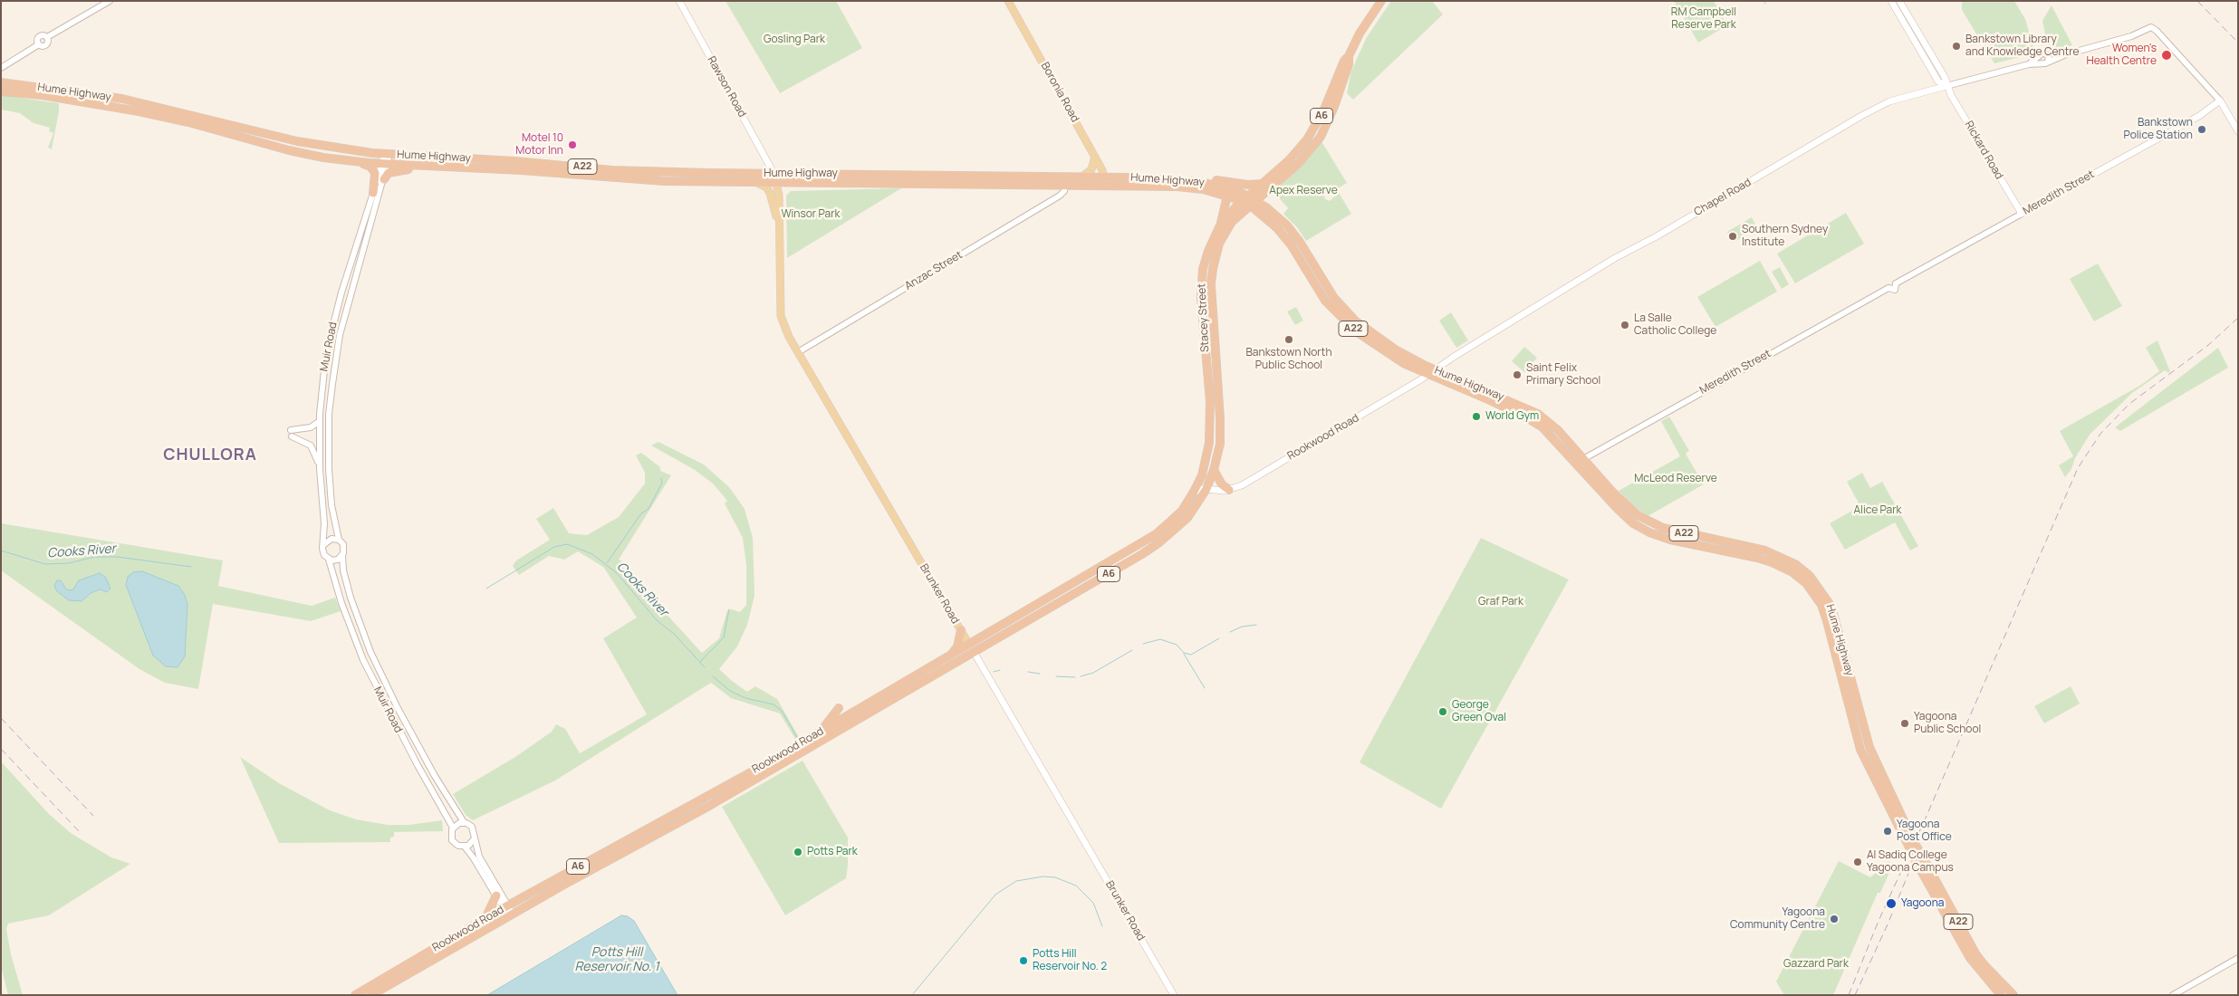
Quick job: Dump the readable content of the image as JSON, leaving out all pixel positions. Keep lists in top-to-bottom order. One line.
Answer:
{"streets":{"highway":["Hume Highway","A6","A22","Stacey Street","Rookwood Road"],"main road":["Rawson Road","Boronia Road","Rickard Road","Meredith Street","Chapel Road","Brunker Road"],"street":["Anzac Street","Muir Road"]},"crossings":[["Rawson Road","Hume Highway"],["Rawson Road","Brunker Road"],["Hume Highway","Boronia Road"],["Hume Highway","Meredith Street"],["Hume Highway","Chapel Road"],["Hume Highway","Anzac Street"],["Hume Highway","Stacey Street"],["Hume Highway","Muir Road"],["Hume Highway","Rookwood Road"],["Hume Highway","Brunker Road"],["Rickard Road","Meredith Street"],["Rickard Road","Chapel Road"],["Meredith Street","Chapel Road"],["Chapel Road","Rookwood Road"],["Anzac Street","Brunker Road"],["Stacey Street","Rookwood Road"],["Rookwood Road","Brunker Road"]],"districts":["CHULLORA"],"water":["Cooks River","Potts Hill Reservoir No. 1"],"parks":["RM Campbell Reserve Park","Gosling Park","Apex Reserve","Winsor Park","McLeod Reserve","Alice Park","Graf Park","Gazzard Park"],"places":["Bankstown Library and Knowledge Centre","Women's Health Centre","Bankstown Police Station","Motel 10 Motor Inn","Southern Sydney Institute","La Salle Catholic College","Bankstown North Public School","Saint Felix Primary School","World Gym","George Green Oval","Yagoona Public School","Yagoona Post Office","Potts Park","Al Sadiq College Yagoona Campus","Yagoona","Yagoona Community Centre","Potts Hill Reservoir No. 2"]}
